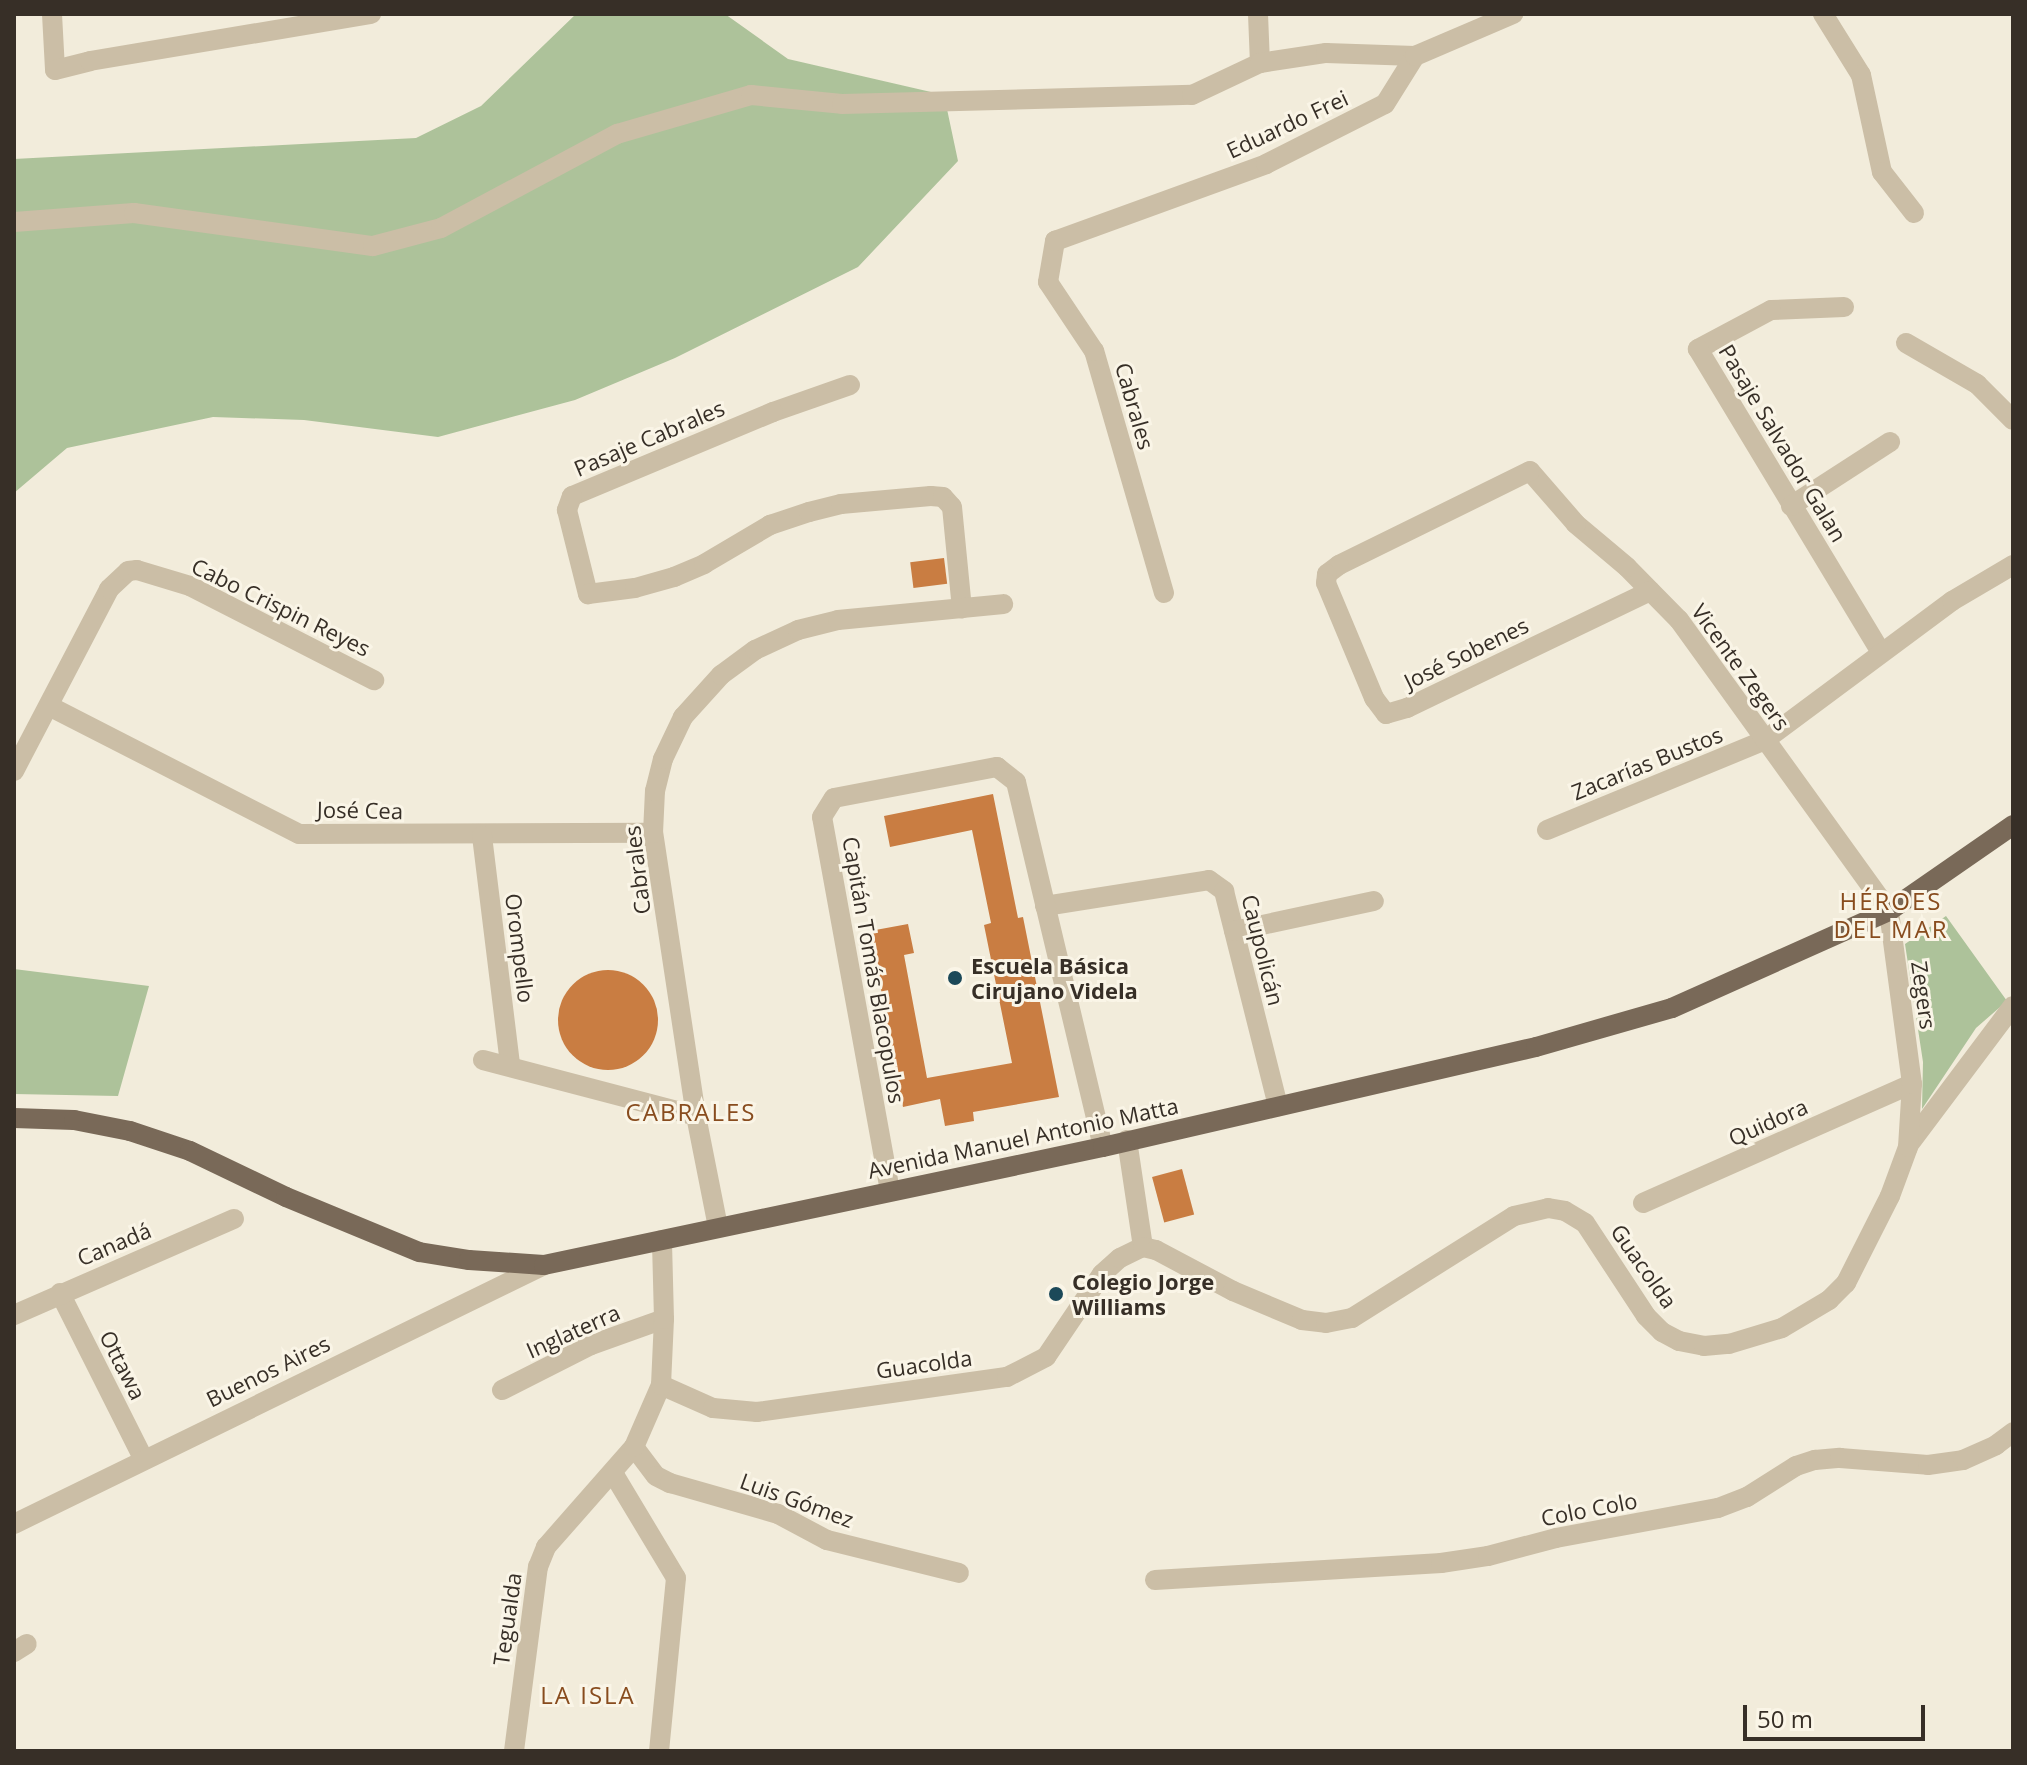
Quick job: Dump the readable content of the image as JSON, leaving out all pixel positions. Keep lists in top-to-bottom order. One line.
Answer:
{"streets":{"main road":["Avenida Manuel Antonio Matta"],"street":["Eduardo Frei","Cabrales","Pasaje Cabrales","Pasaje Salvador Galan","Cabo Crispin Reyes","José Sobenes","Vicente Zegers","Zacarías Bustos","José Cea","Orompello","Caupolicán","Capitán Tomás Blacopulos","Zegers","Quidora","Canadá","Guacolda","Inglaterra","Ottawa","Buenos Aires","Luis Gómez","Colo Colo","Tegualda"]},"crossings":[["Eduardo Frei","Cabrales"],["Cabrales","Pasaje Cabrales"],["Cabrales","José Cea"],["Cabrales","Avenida Manuel Antonio Matta"],["Pasaje Salvador Galan","Zacarías Bustos"],["Cabo Crispin Reyes","José Cea"],["José Sobenes","Vicente Zegers"],["Vicente Zegers","Zacarías Bustos"],["Vicente Zegers","Zegers"],["Vicente Zegers","Avenida Manuel Antonio Matta"],["José Cea","Orompello"],["Caupolicán","Capitán Tomás Blacopulos"],["Caupolicán","Avenida Manuel Antonio Matta"],["Capitán Tomás Blacopulos","Avenida Manuel Antonio Matta"],["Zegers","Quidora"],["Zegers","Avenida Manuel Antonio Matta"],["Zegers","Guacolda"],["Quidora","Guacolda"],["Avenida Manuel Antonio Matta","Buenos Aires"],["Avenida Manuel Antonio Matta","Tegualda"],["Canadá","Ottawa"],["Guacolda","Tegualda"],["Inglaterra","Tegualda"],["Ottawa","Buenos Aires"],["Luis Gómez","Tegualda"]],"districts":["HÉROES DEL MAR","CABRALES","LA ISLA"],"places":["Escuela Básica Cirujano Videla","Colegio Jorge Williams"],"scale_bar":"50 m"}
